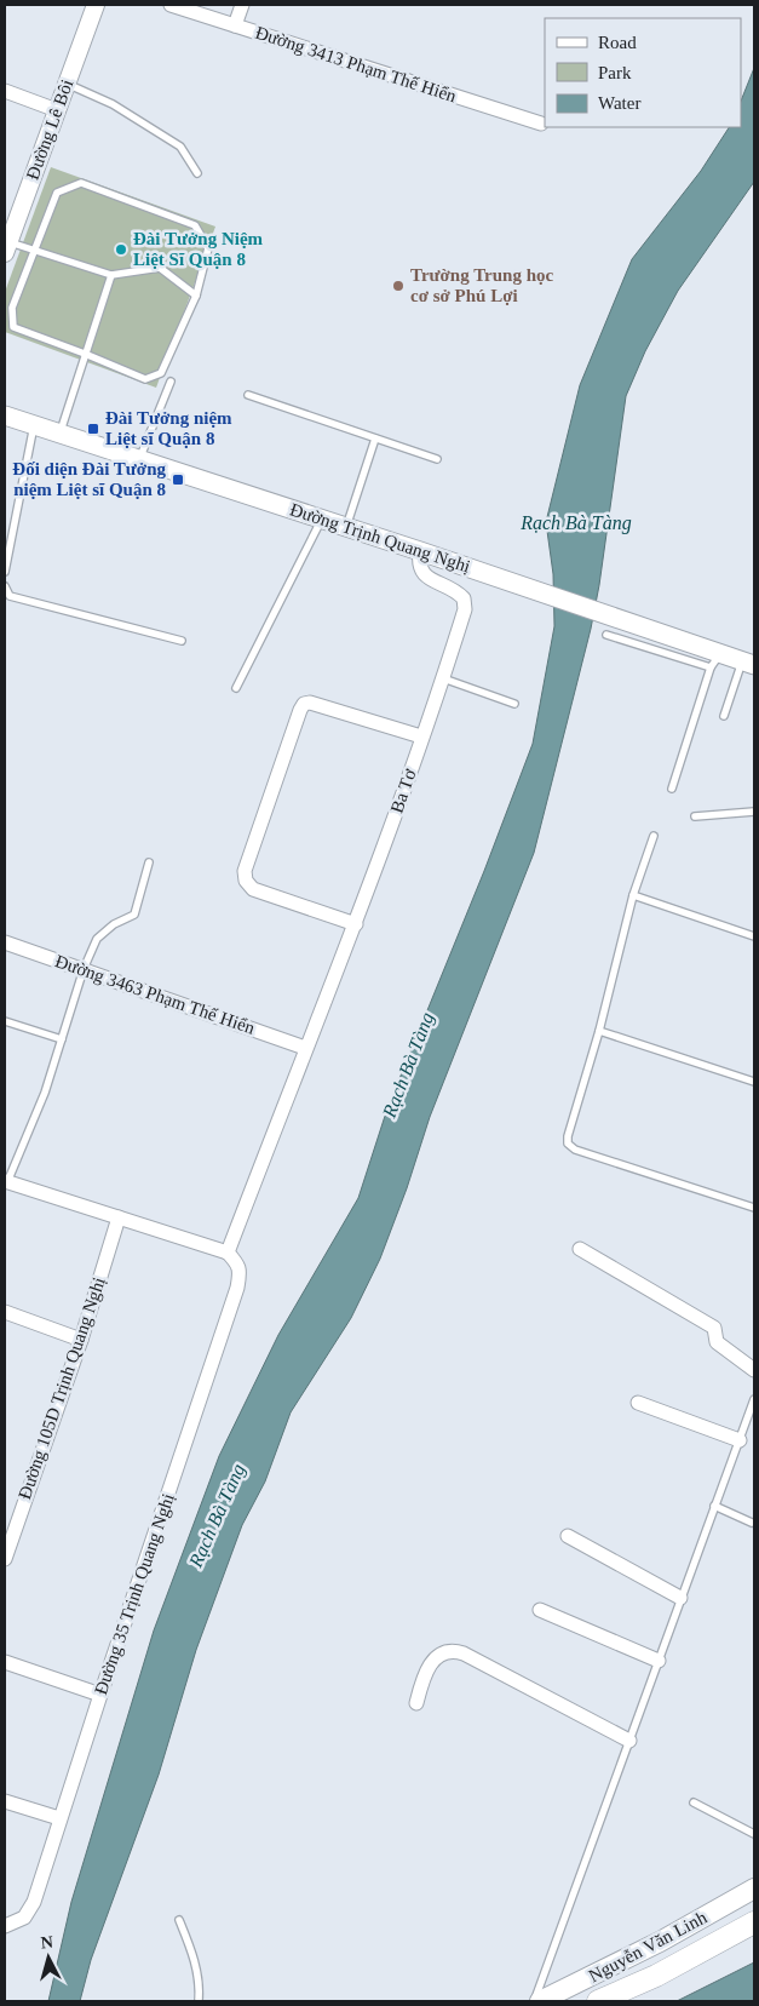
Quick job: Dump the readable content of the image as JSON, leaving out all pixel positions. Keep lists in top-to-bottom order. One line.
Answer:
{"streets":{"highway":["Nguyễn Văn Linh"],"main road":["Đường Trịnh Quang Nghị"],"street":["Đường 3413 Phạm Thế Hiển","Đường Lê Bôi","Ba Tơ","Đường 3463 Phạm Thế Hiển","Đường 105D Trịnh Quang Nghị","Đường 35 Trịnh Quang Nghị"]},"crossings":[["Đường Trịnh Quang Nghị","Ba Tơ"],["Ba Tơ","Đường 3463 Phạm Thế Hiển"],["Ba Tơ","Đường 35 Trịnh Quang Nghị"]],"water":["Rạch Bà Tàng"],"places":{"other":["Đài Tưởng Niệm Liệt Sĩ Quận 8","Trường Trung học cơ sở Phú Lợi"],"transit":["Đài Tưởng niệm Liệt sĩ Quận 8","Đối diện Đài Tưởng niệm Liệt sĩ Quận 8"]},"legend":["Road","Park","Water"],"north":"top"}
